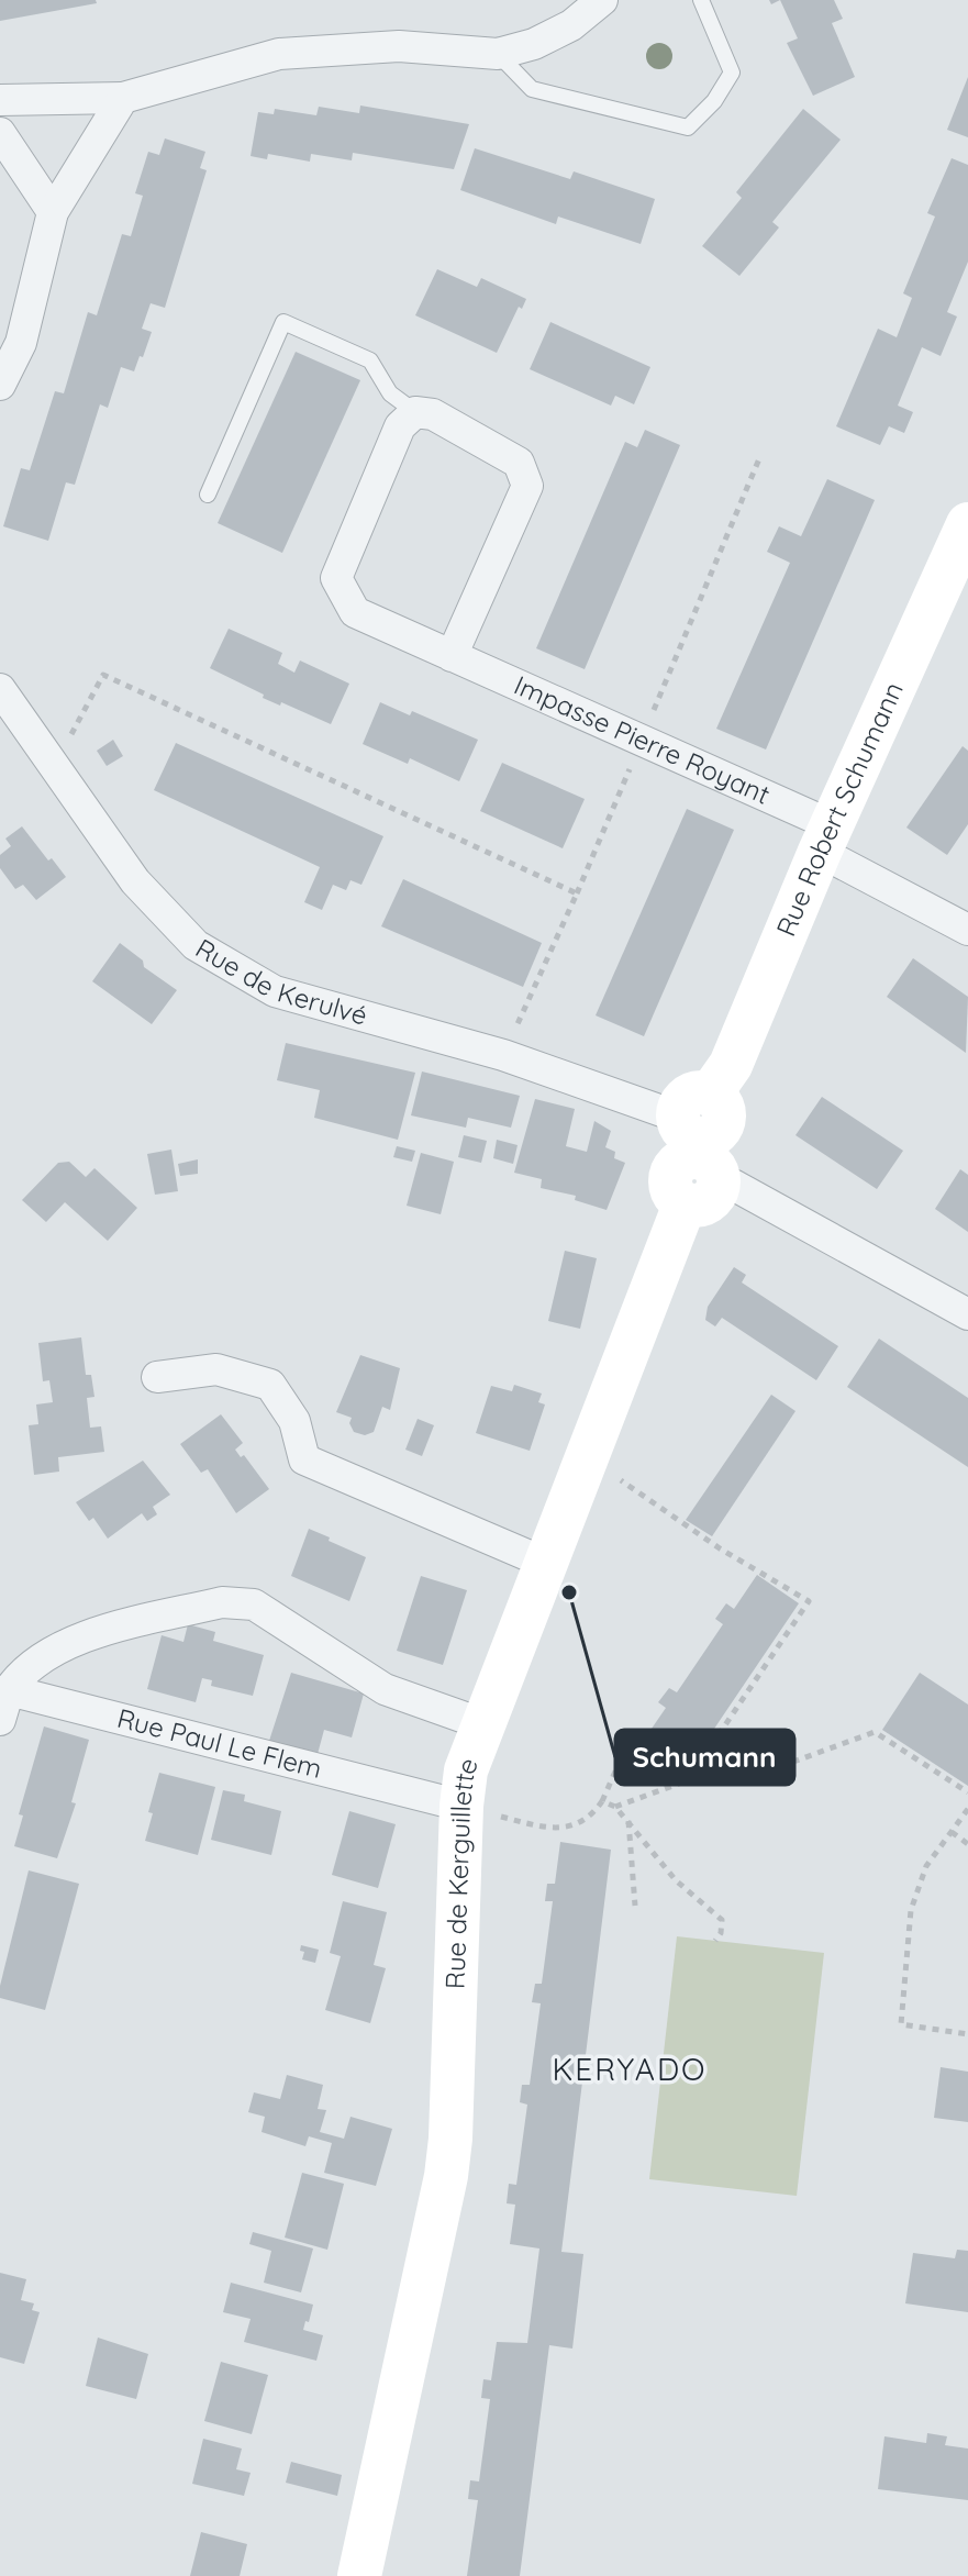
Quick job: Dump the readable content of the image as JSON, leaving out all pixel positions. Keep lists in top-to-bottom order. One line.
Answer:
{"streets":{"street":["Impasse Pierre Royant","Rue Robert Schumann","Rue de Kerulvé","Rue Paul Le Flem","Rue de Kerguillette"]},"crossings":[["Impasse Pierre Royant","Rue Robert Schumann"],["Rue Robert Schumann","Rue de Kerulvé"],["Rue Robert Schumann","Rue de Kerguillette"],["Rue de Kerulvé","Rue de Kerguillette"],["Rue Paul Le Flem","Rue de Kerguillette"]],"districts":["KERYADO"],"places":["Schumann"]}
